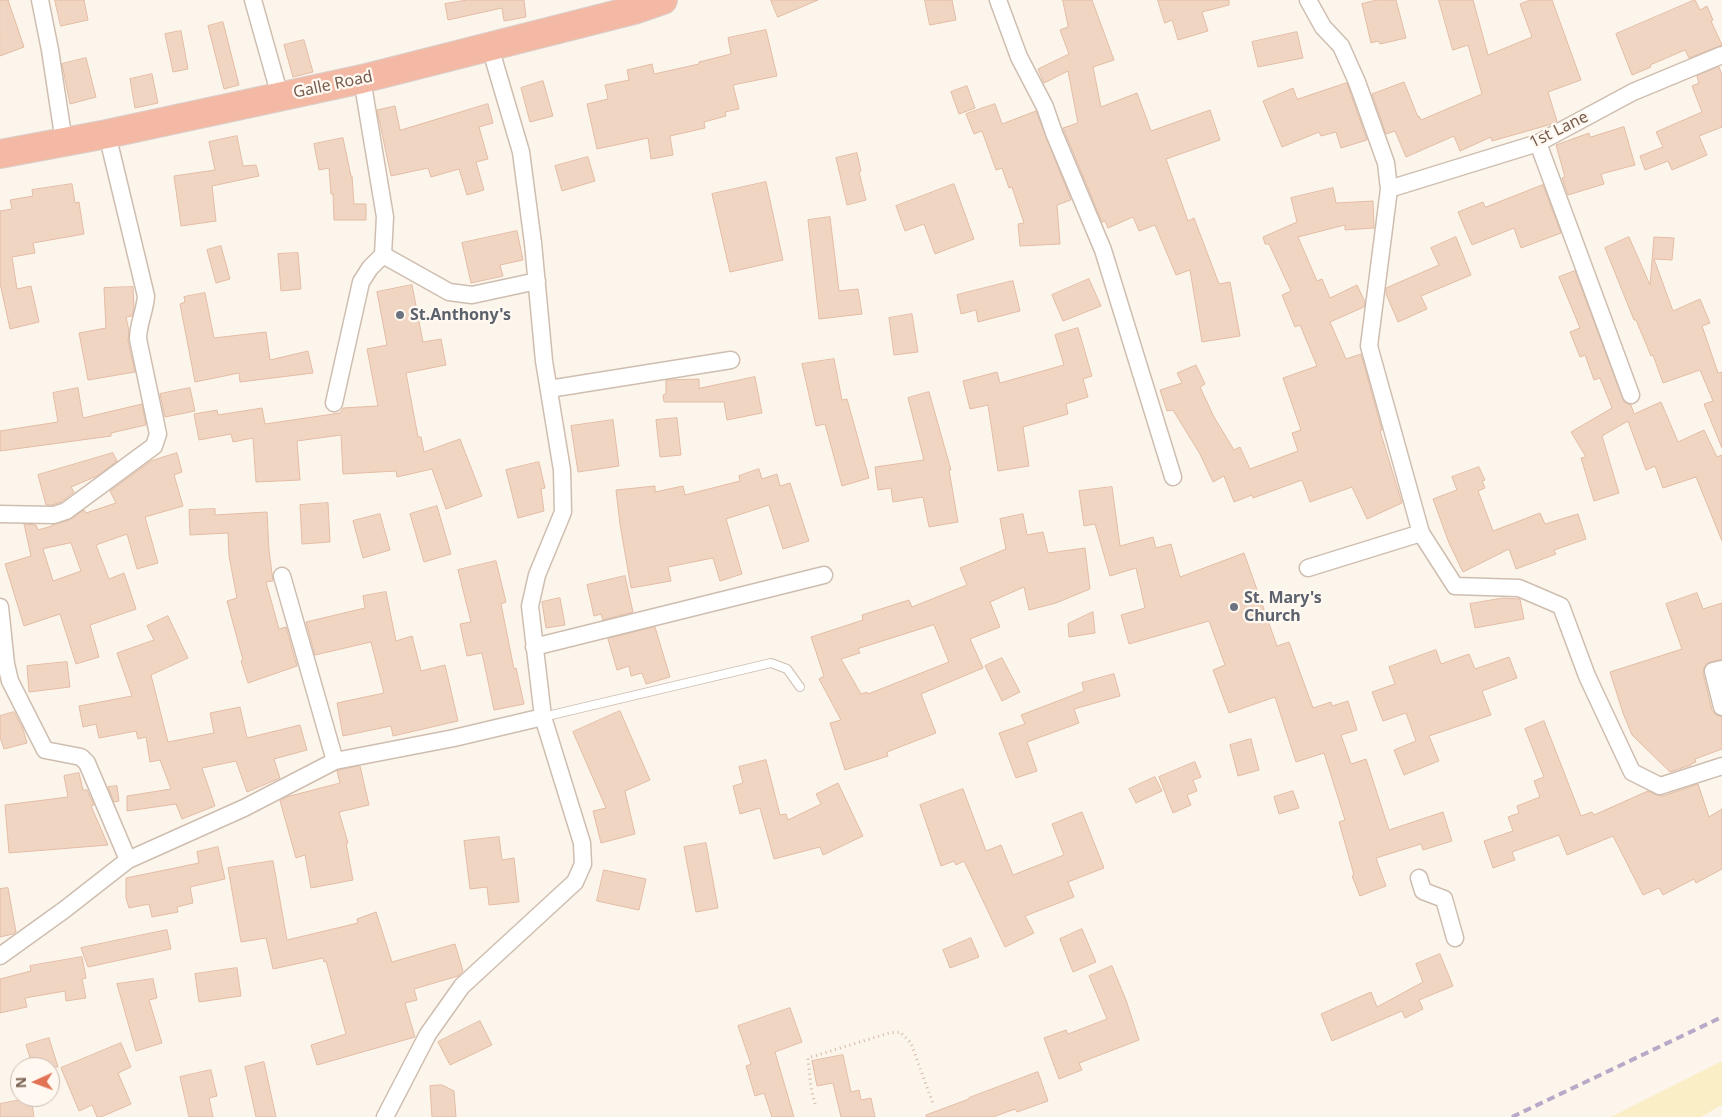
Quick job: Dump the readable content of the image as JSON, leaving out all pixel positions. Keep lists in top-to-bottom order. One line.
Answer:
{"streets":{"highway":["Galle Road"],"street":["1st Lane"]},"places":["St.Anthony's","St. Mary's Church"],"north":"left"}
